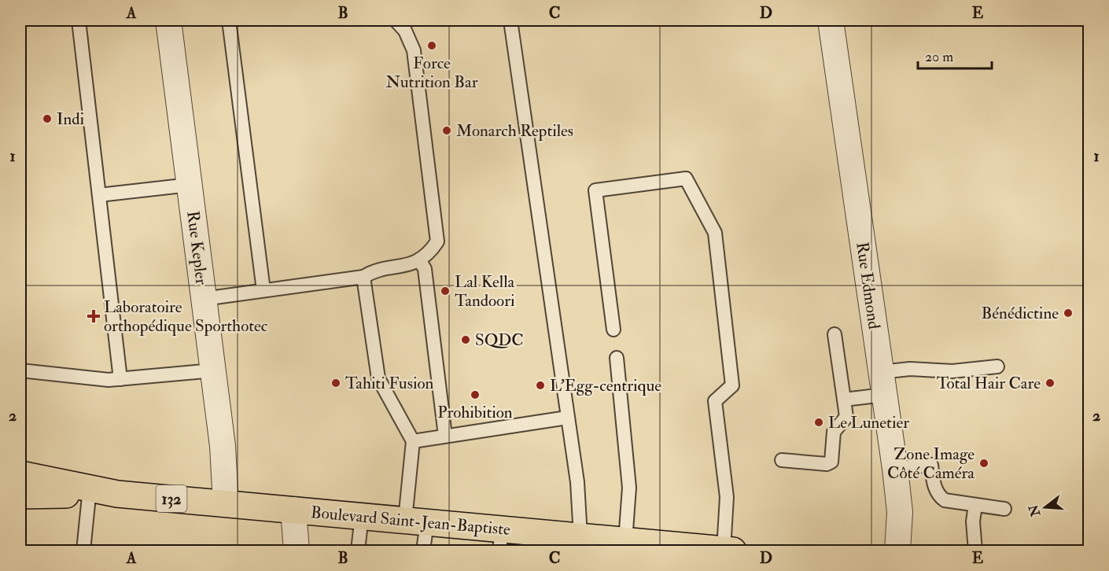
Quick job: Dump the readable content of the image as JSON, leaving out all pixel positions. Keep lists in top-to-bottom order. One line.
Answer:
{"streets":{"highway":["132","Boulevard Saint-Jean-Baptiste"],"street":["Rue Kepler","Rue Edmond"]},"crossings":[["Rue Kepler","Boulevard Saint-Jean-Baptiste"]],"places":{"other":["Force Nutrition Bar","Indi","Monarch Reptiles","Lal Kella Tandoori","Bénédictine","SQDC","Tahiti Fusion","Total Hair Care","L'Egg-centrique","Prohibition","Le Lunetier","Zone Image Côté Caméra"],"health":["Laboratoire orthopédique Sporthotec"]},"scale_bar":"20 m","north":"left","grid":{"columns":["A","B","C","D","E"],"rows":["1","2"]}}
